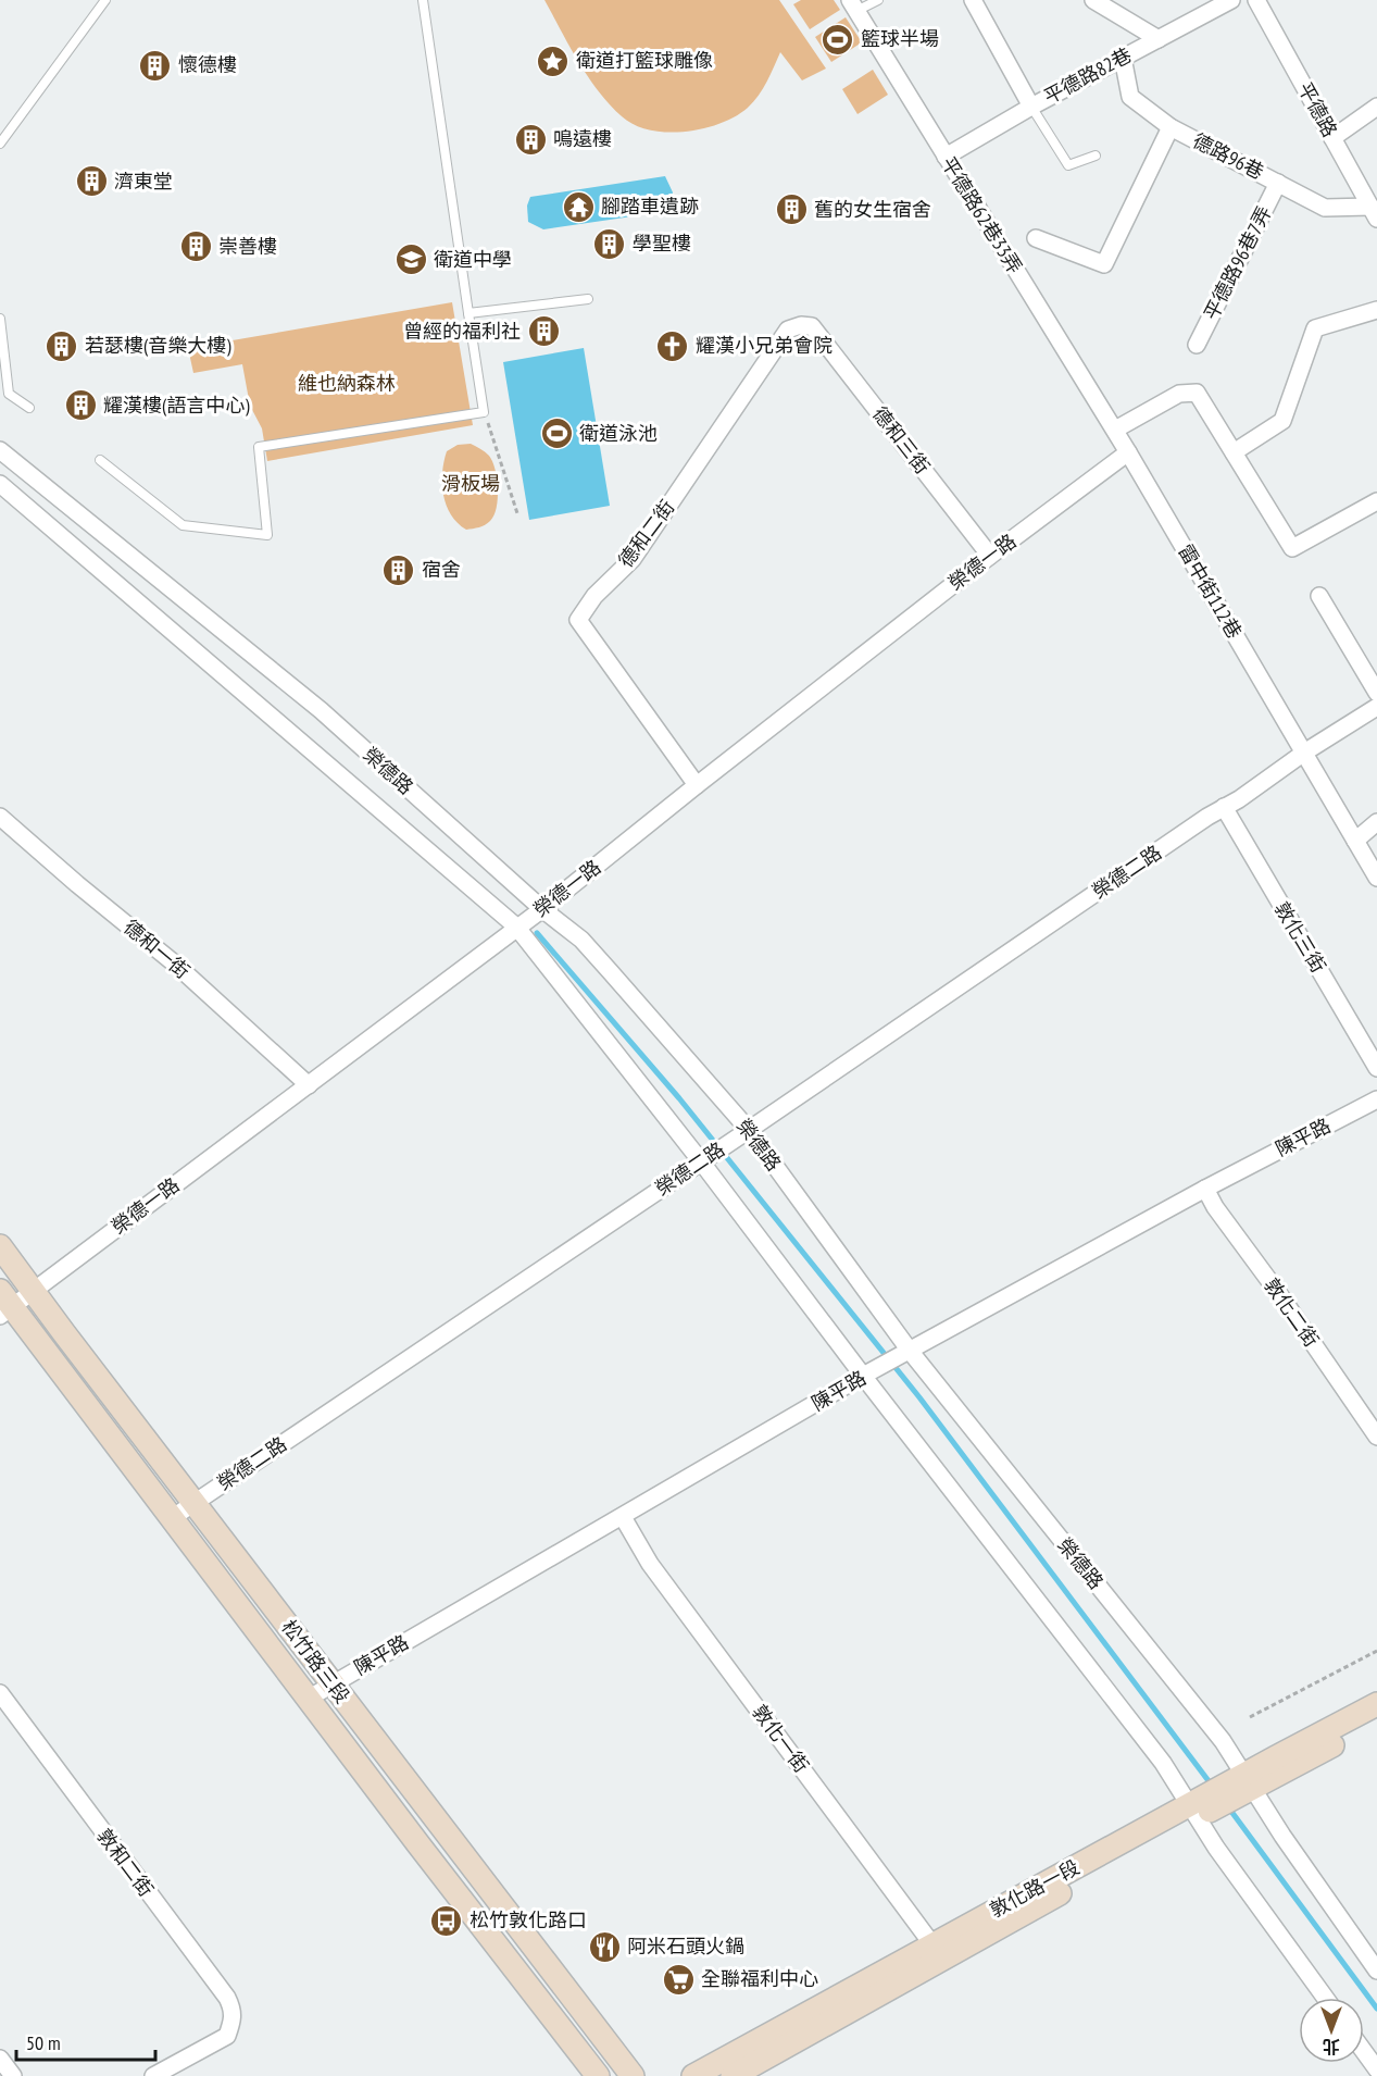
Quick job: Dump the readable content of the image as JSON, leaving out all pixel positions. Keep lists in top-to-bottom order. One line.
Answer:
{"streets":{"street":["平德路82巷","平德路","德路96巷","平德路62巷33弄","平德路96巷7弄","德和三街","德和二街","榮德一路","雷中街112巷","榮德路","榮德二路","敦化三街","德和一街","陳平路","敦化二街","松竹路三段","敦化一街","敦和二街","敦化路一段"]},"crossings":[["平德路82巷","德路96巷"],["平德路82巷","平德路62巷33弄"],["平德路","德路96巷"],["德路96巷","平德路96巷7弄"],["平德路62巷33弄","雷中街112巷"],["德和三街","德和二街"],["德和三街","榮德一路"],["德和二街","榮德一路"],["榮德一路","雷中街112巷"],["榮德一路","榮德路"],["榮德一路","德和一街"],["榮德一路","松竹路三段"],["雷中街112巷","榮德二路"],["榮德路","榮德二路"],["榮德路","陳平路"],["榮德路","敦化路一段"],["榮德二路","敦化三街"],["榮德二路","松竹路三段"],["陳平路","敦化二街"],["陳平路","松竹路三段"],["陳平路","敦化一街"],["敦化一街","敦化路一段"]],"parks":["維也納森林","滑板場"],"places":{"sports":["籃球半場","衛道泳池"],"place":["衛道打籃球雕像"],"building":["懷德樓","鳴遠樓","濟東堂","舊的女生宿舍","學聖樓","崇善樓","曾經的福利社","若瑟樓(音樂大樓)","耀漢樓(語言中心)","宿舍"],"temple":["腳踏車遺跡"],"school or university":["衛道中學"],"church":["耀漢小兄弟會院"],"bus stop":["松竹敦化路口"],"restaurant":["阿米石頭火鍋"],"supermarket":["全聯福利中心"]},"scale_bar":"50 m","north":"bottom"}
